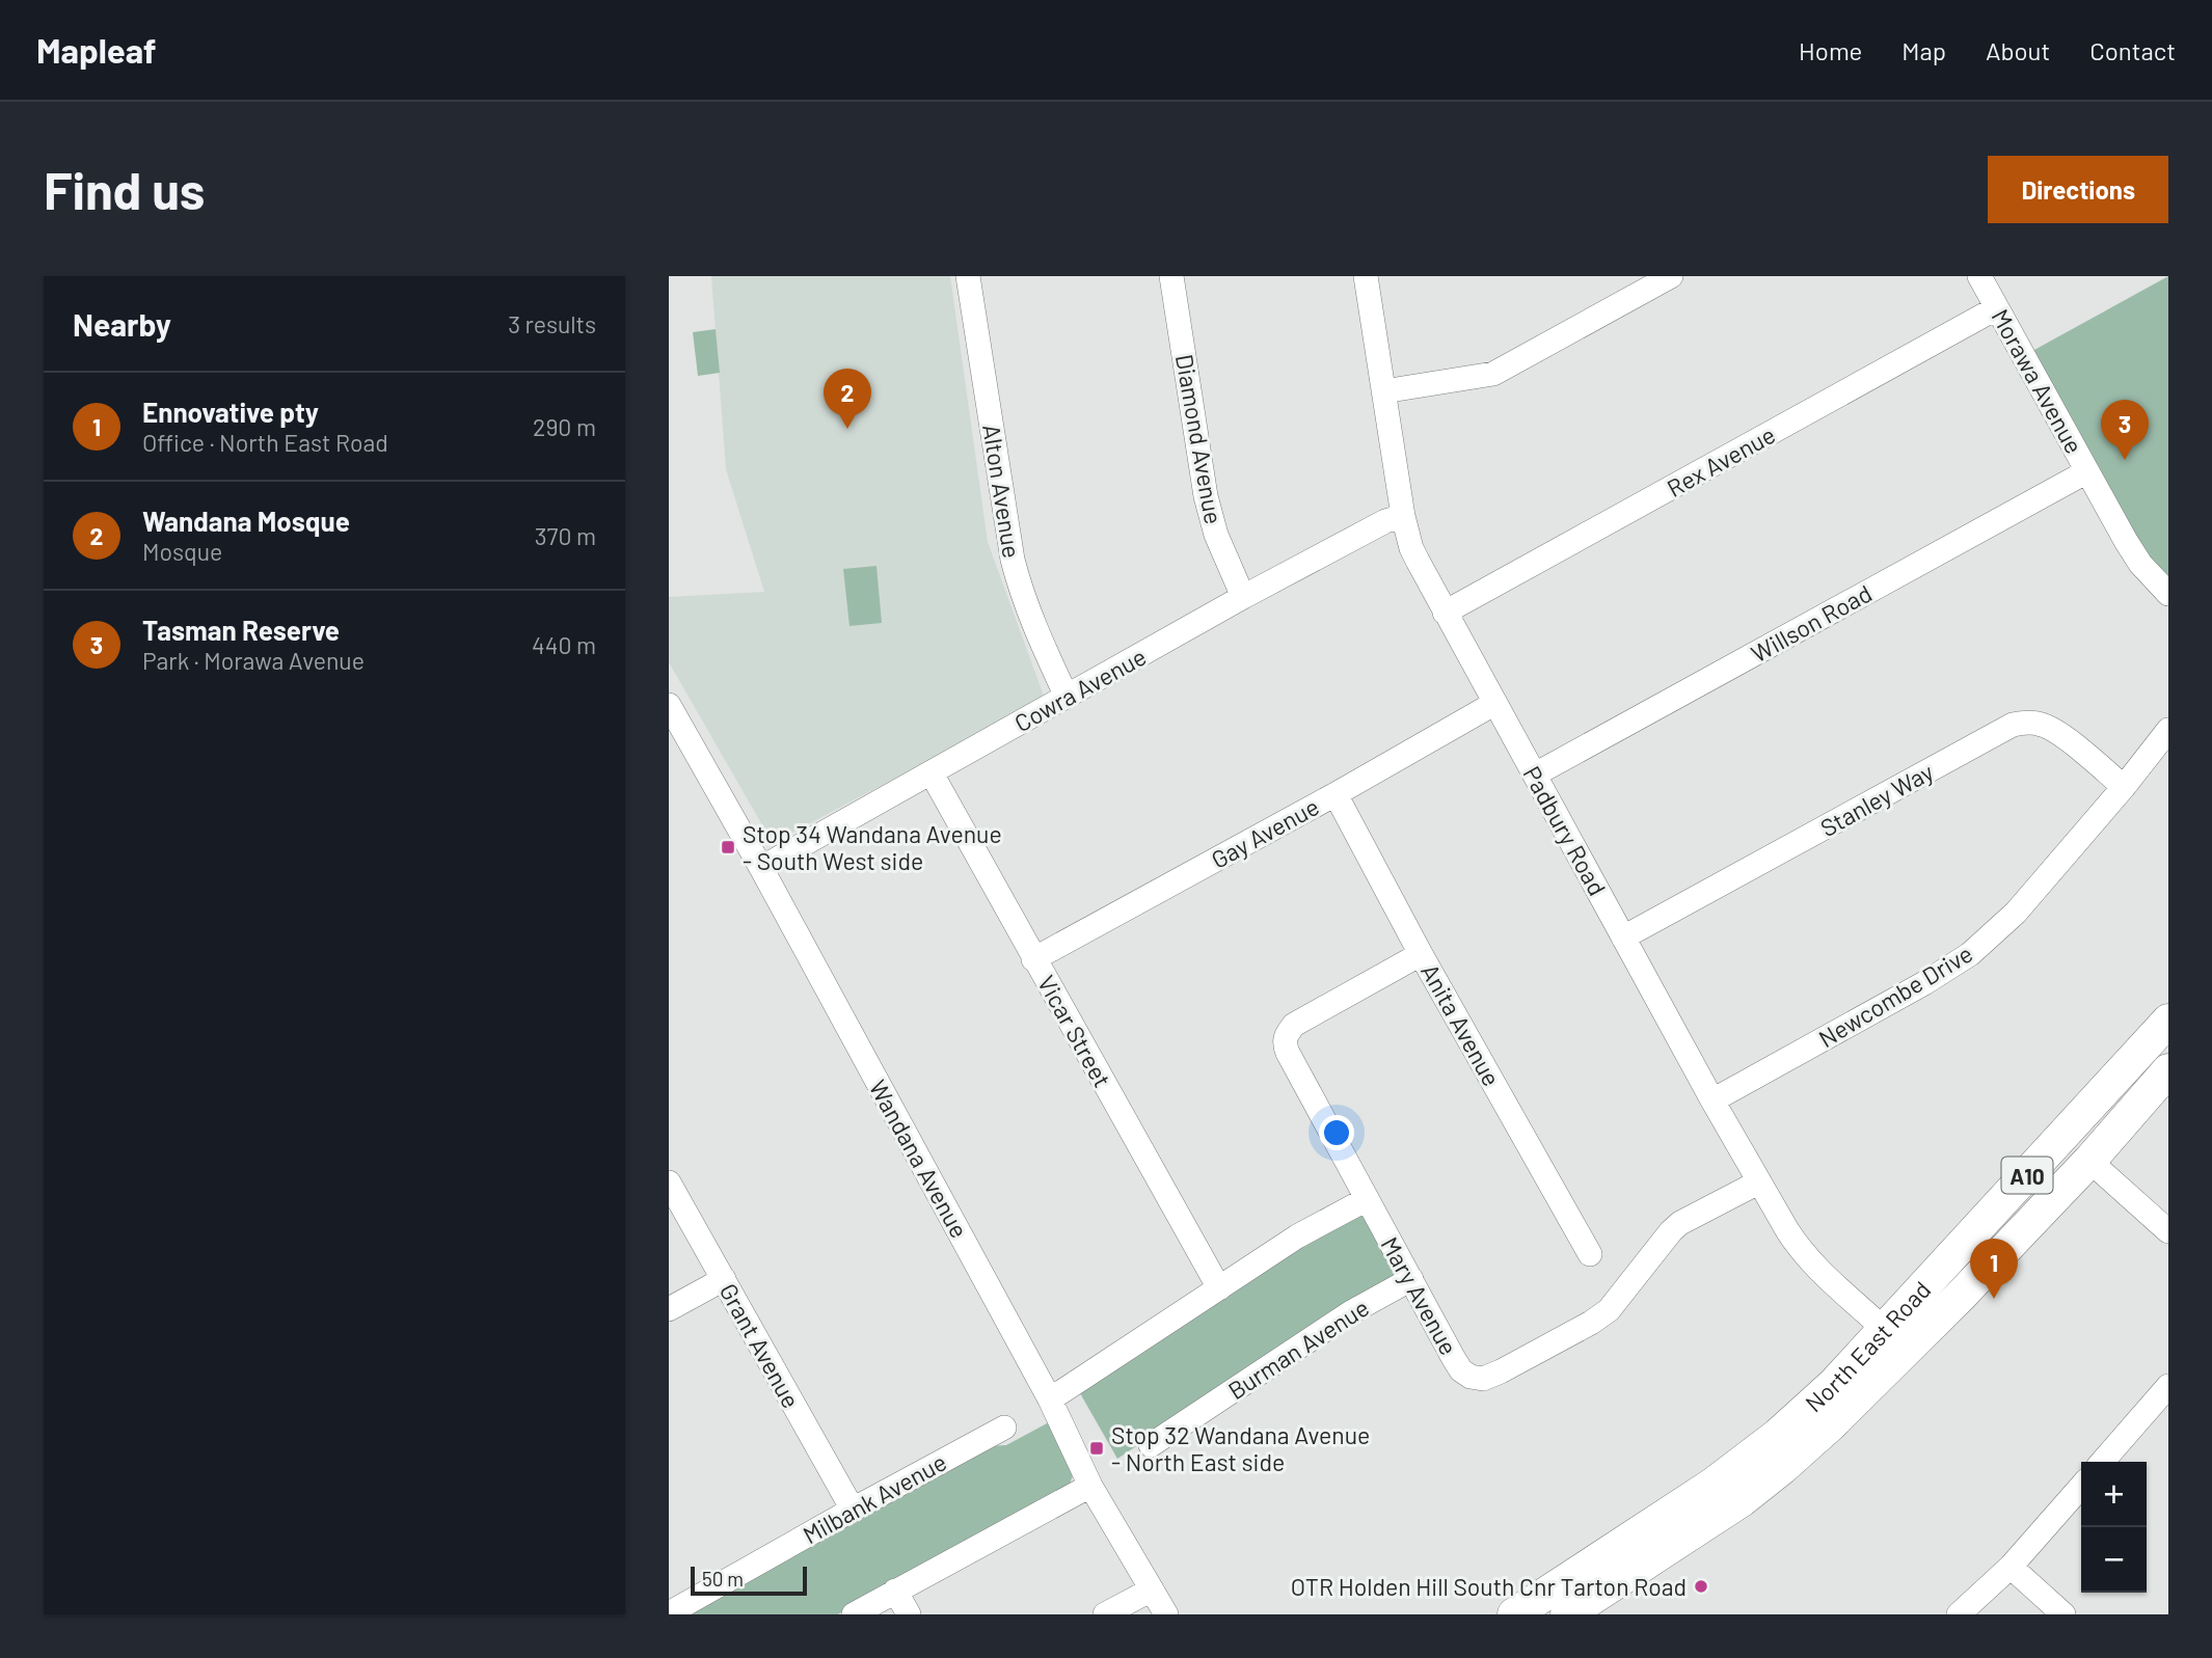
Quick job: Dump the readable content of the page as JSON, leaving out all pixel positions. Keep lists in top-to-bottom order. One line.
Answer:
{"streets":{"highway":["A10","North East Road"],"street":["Morawa Avenue","Diamond Avenue","Rex Avenue","Alton Avenue","Willson Road","Cowra Avenue","Stanley Way","Padbury Road","Gay Avenue","Newcombe Drive","Anita Avenue","Vicar Street","Wandana Avenue","Mary Avenue","Grant Avenue","Burman Avenue","Milbank Avenue"]},"crossings":[["Morawa Avenue","Rex Avenue"],["Morawa Avenue","Willson Road"],["Diamond Avenue","Cowra Avenue"],["Rex Avenue","Padbury Road"],["Alton Avenue","Cowra Avenue"],["Willson Road","Padbury Road"],["Cowra Avenue","Padbury Road"],["Cowra Avenue","Vicar Street"],["Cowra Avenue","Wandana Avenue"],["Stanley Way","Padbury Road"],["Stanley Way","Newcombe Drive"],["Padbury Road","Gay Avenue"],["Padbury Road","Newcombe Drive"],["Padbury Road","Mary Avenue"],["Padbury Road","North East Road"],["Gay Avenue","Anita Avenue"],["Gay Avenue","Vicar Street"],["Anita Avenue","Mary Avenue"],["Mary Avenue","Burman Avenue"],["Grant Avenue","Milbank Avenue"]],"places":{"transit":["Stop 34 Wandana Avenue - South West side","Stop 32 Wandana Avenue - North East side"],"other":["OTR Holden Hill South Cnr Tarton Road"]},"scale_bar":"50 m","page":{"header":"Mapleaf","nav":["Home","Map","About","Contact"],"buttons":"Directions","title":"Find us","heading":["Nearby","3 results"],"pins":["2","3","1"],"list":[{"mark":"1","name":"Ennovative pty","note":"Office · North East Road","value":"290 m"},{"mark":"2","name":"Wandana Mosque","note":"Mosque","value":"370 m"},{"mark":"3","name":"Tasman Reserve","note":"Park · Morawa Avenue","value":"440 m"}],"map_buttons":["+","−"],"scale":"50 m"}}
